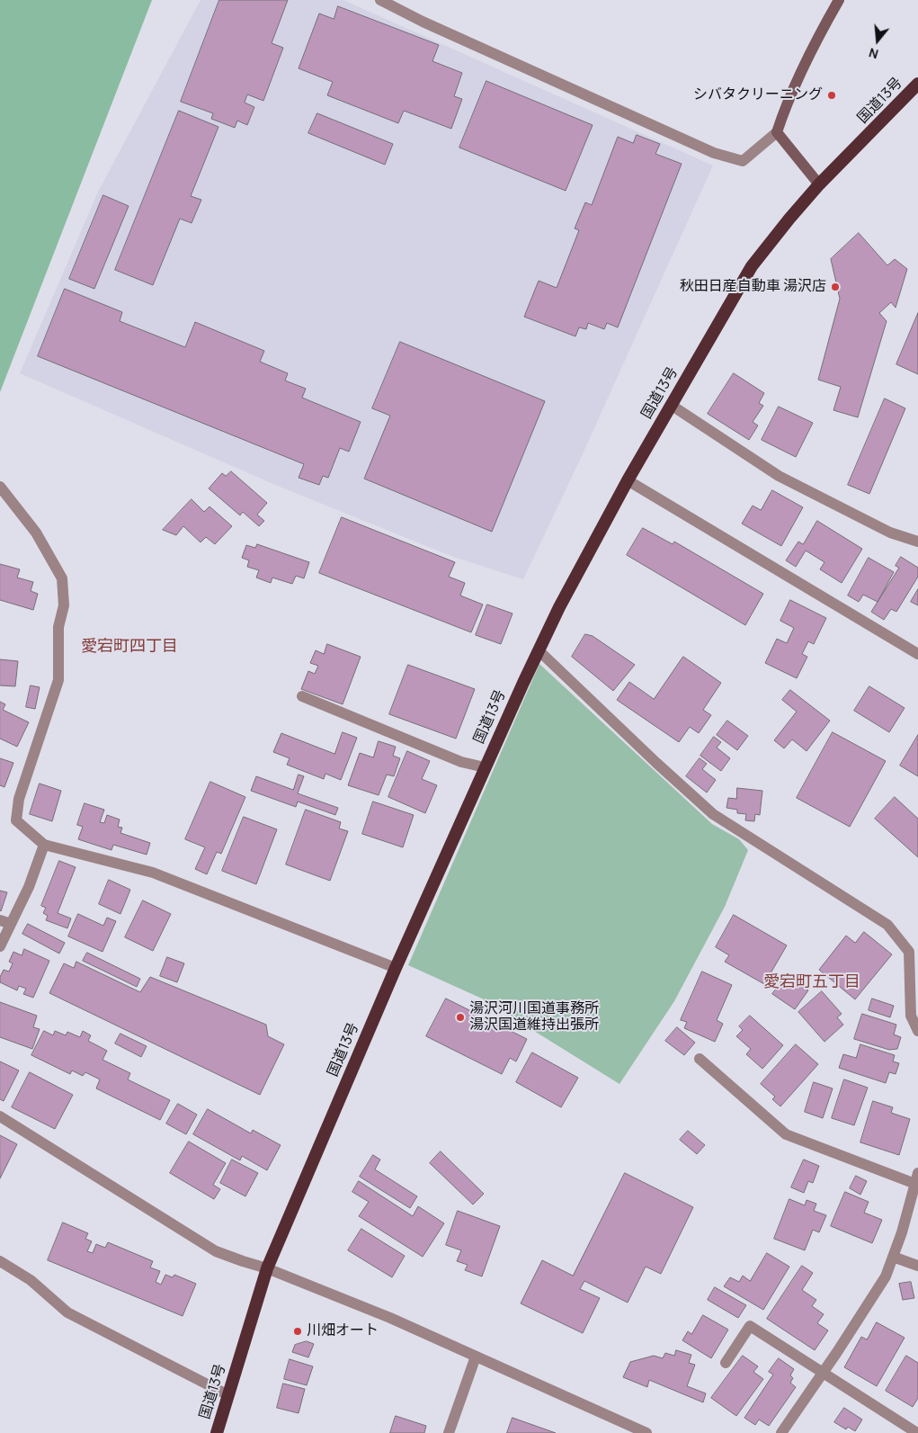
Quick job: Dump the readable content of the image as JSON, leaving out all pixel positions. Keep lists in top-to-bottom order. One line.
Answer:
{"streets":{"highway":["国道13号"]},"districts":["愛宕町四丁目","愛宕町五丁目"],"places":["シバタクリーニング","秋田日産自動車 湯沢店","湯沢河川国道事務所 湯沢国道維持出張所","川畑オート"],"north":"bottom"}
